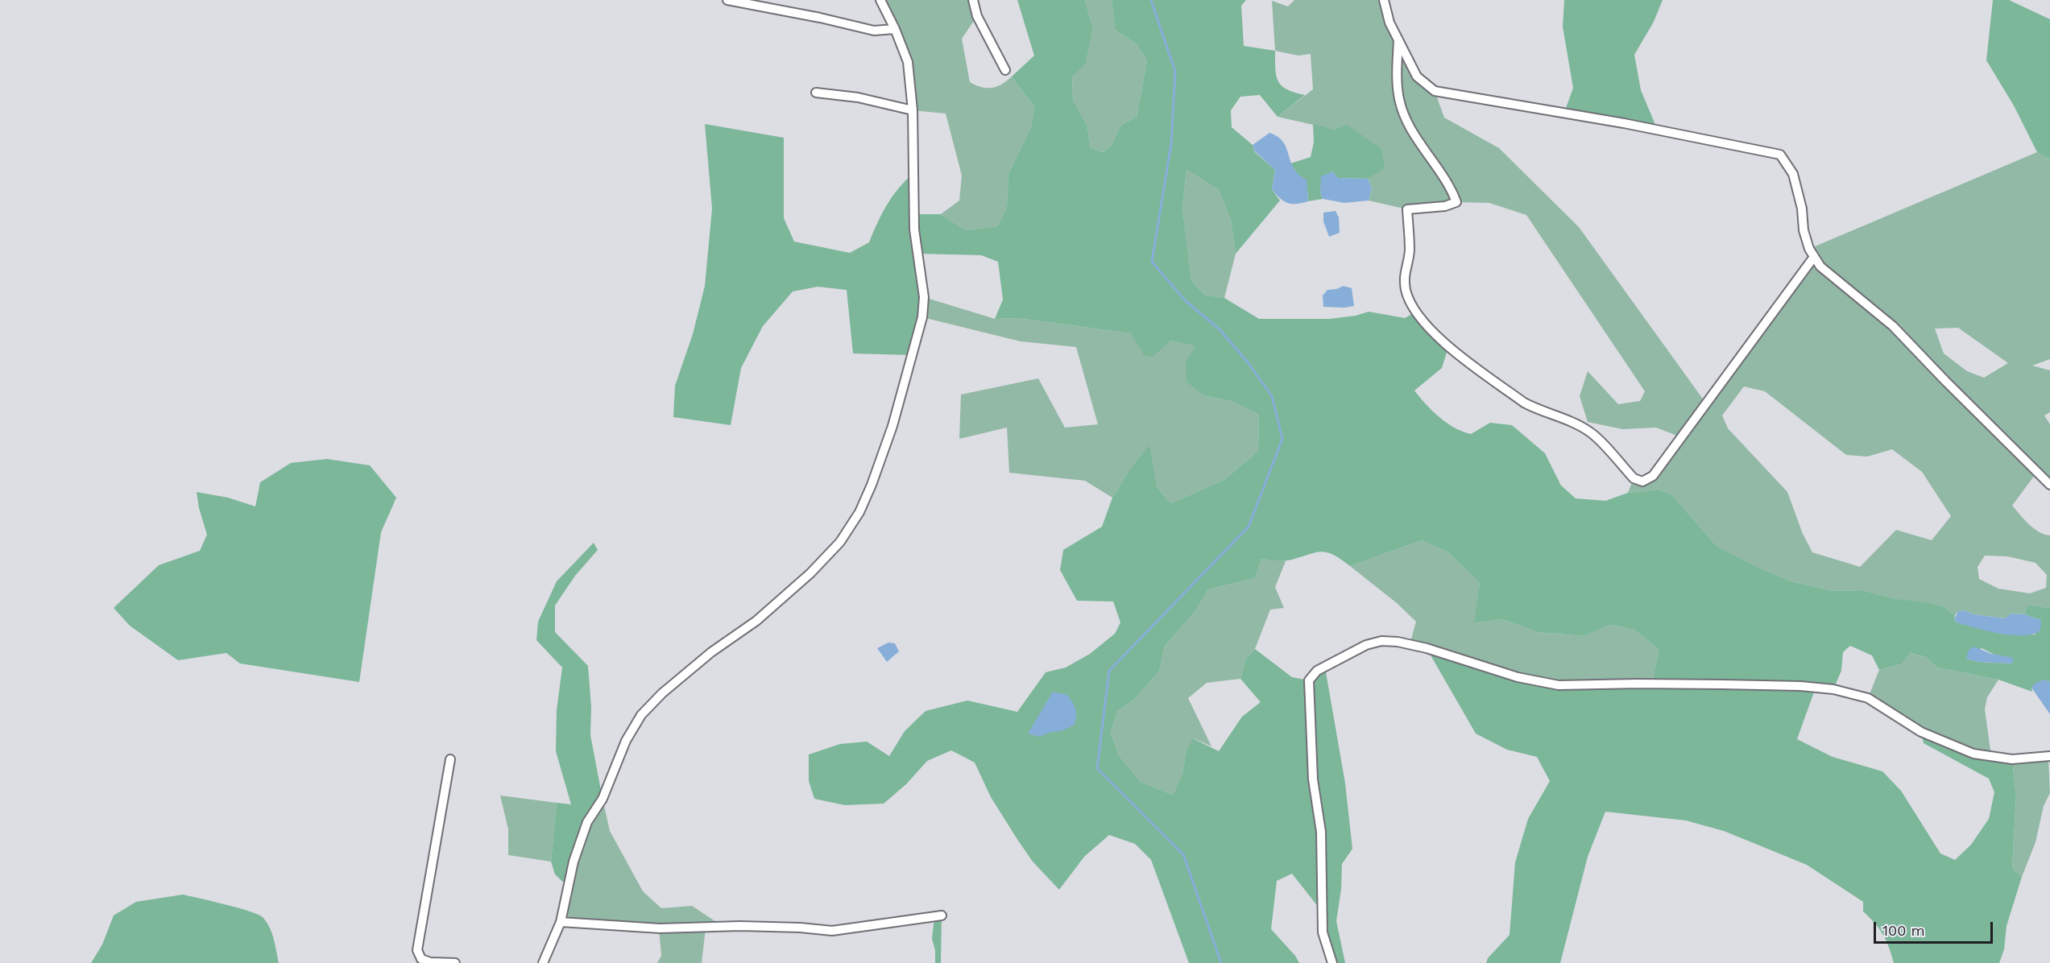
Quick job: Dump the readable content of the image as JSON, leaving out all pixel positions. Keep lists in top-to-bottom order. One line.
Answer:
{"scale_bar":"100 m"}
